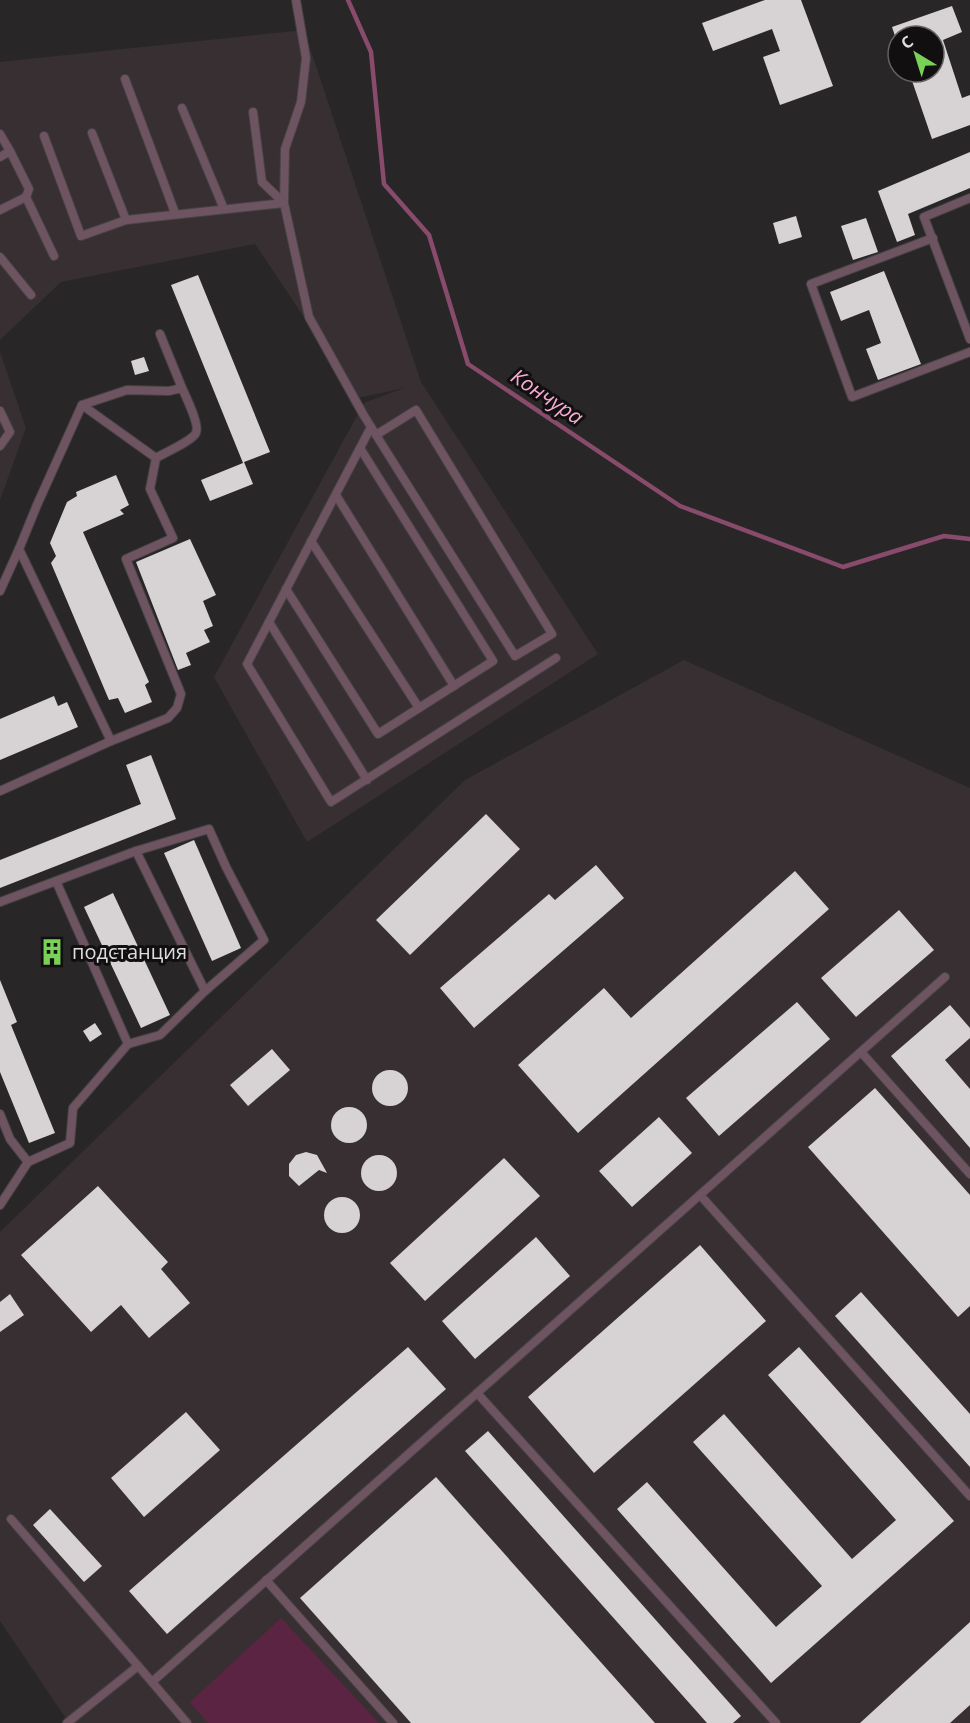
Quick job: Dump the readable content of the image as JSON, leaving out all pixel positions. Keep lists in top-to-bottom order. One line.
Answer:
{"water":["Кончура"],"places":{"building":["подстанция"]},"north":"top left"}
